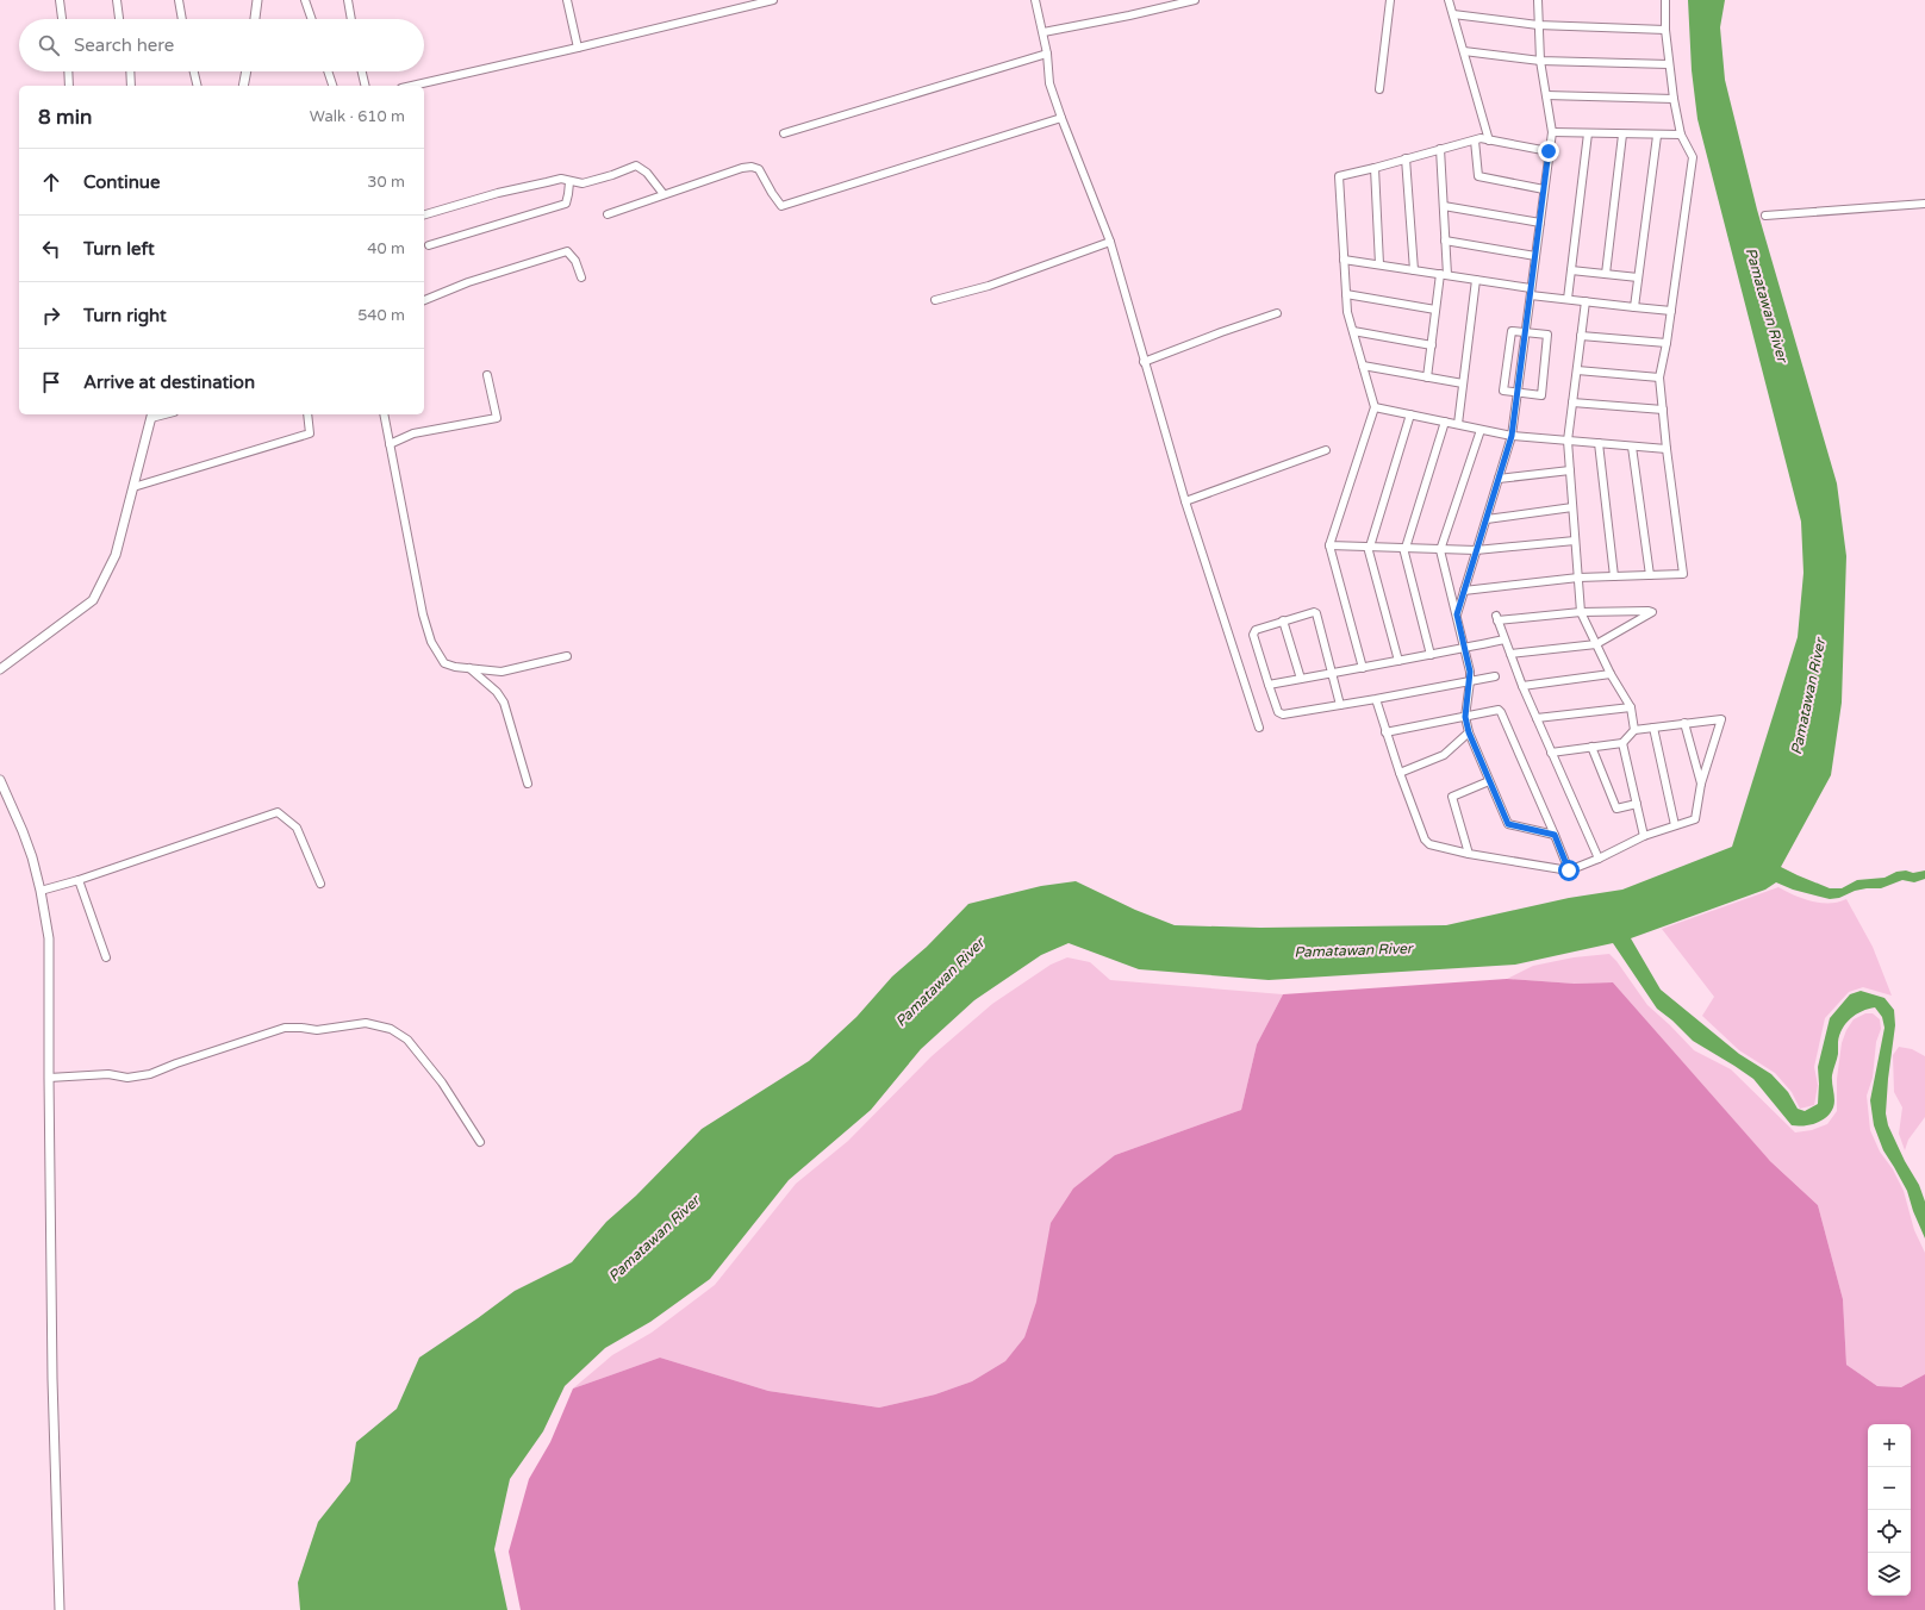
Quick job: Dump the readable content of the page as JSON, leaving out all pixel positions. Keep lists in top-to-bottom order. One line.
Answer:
{"water":["Pamatawan River"],"page":{"search":"Search here","heading":["8 min","Walk · 610 m"],"list":[["Continue","30 m"],["Turn left","40 m"],["Turn right","540 m"],"Arrive at destination"],"map_buttons":["+","−"]}}
